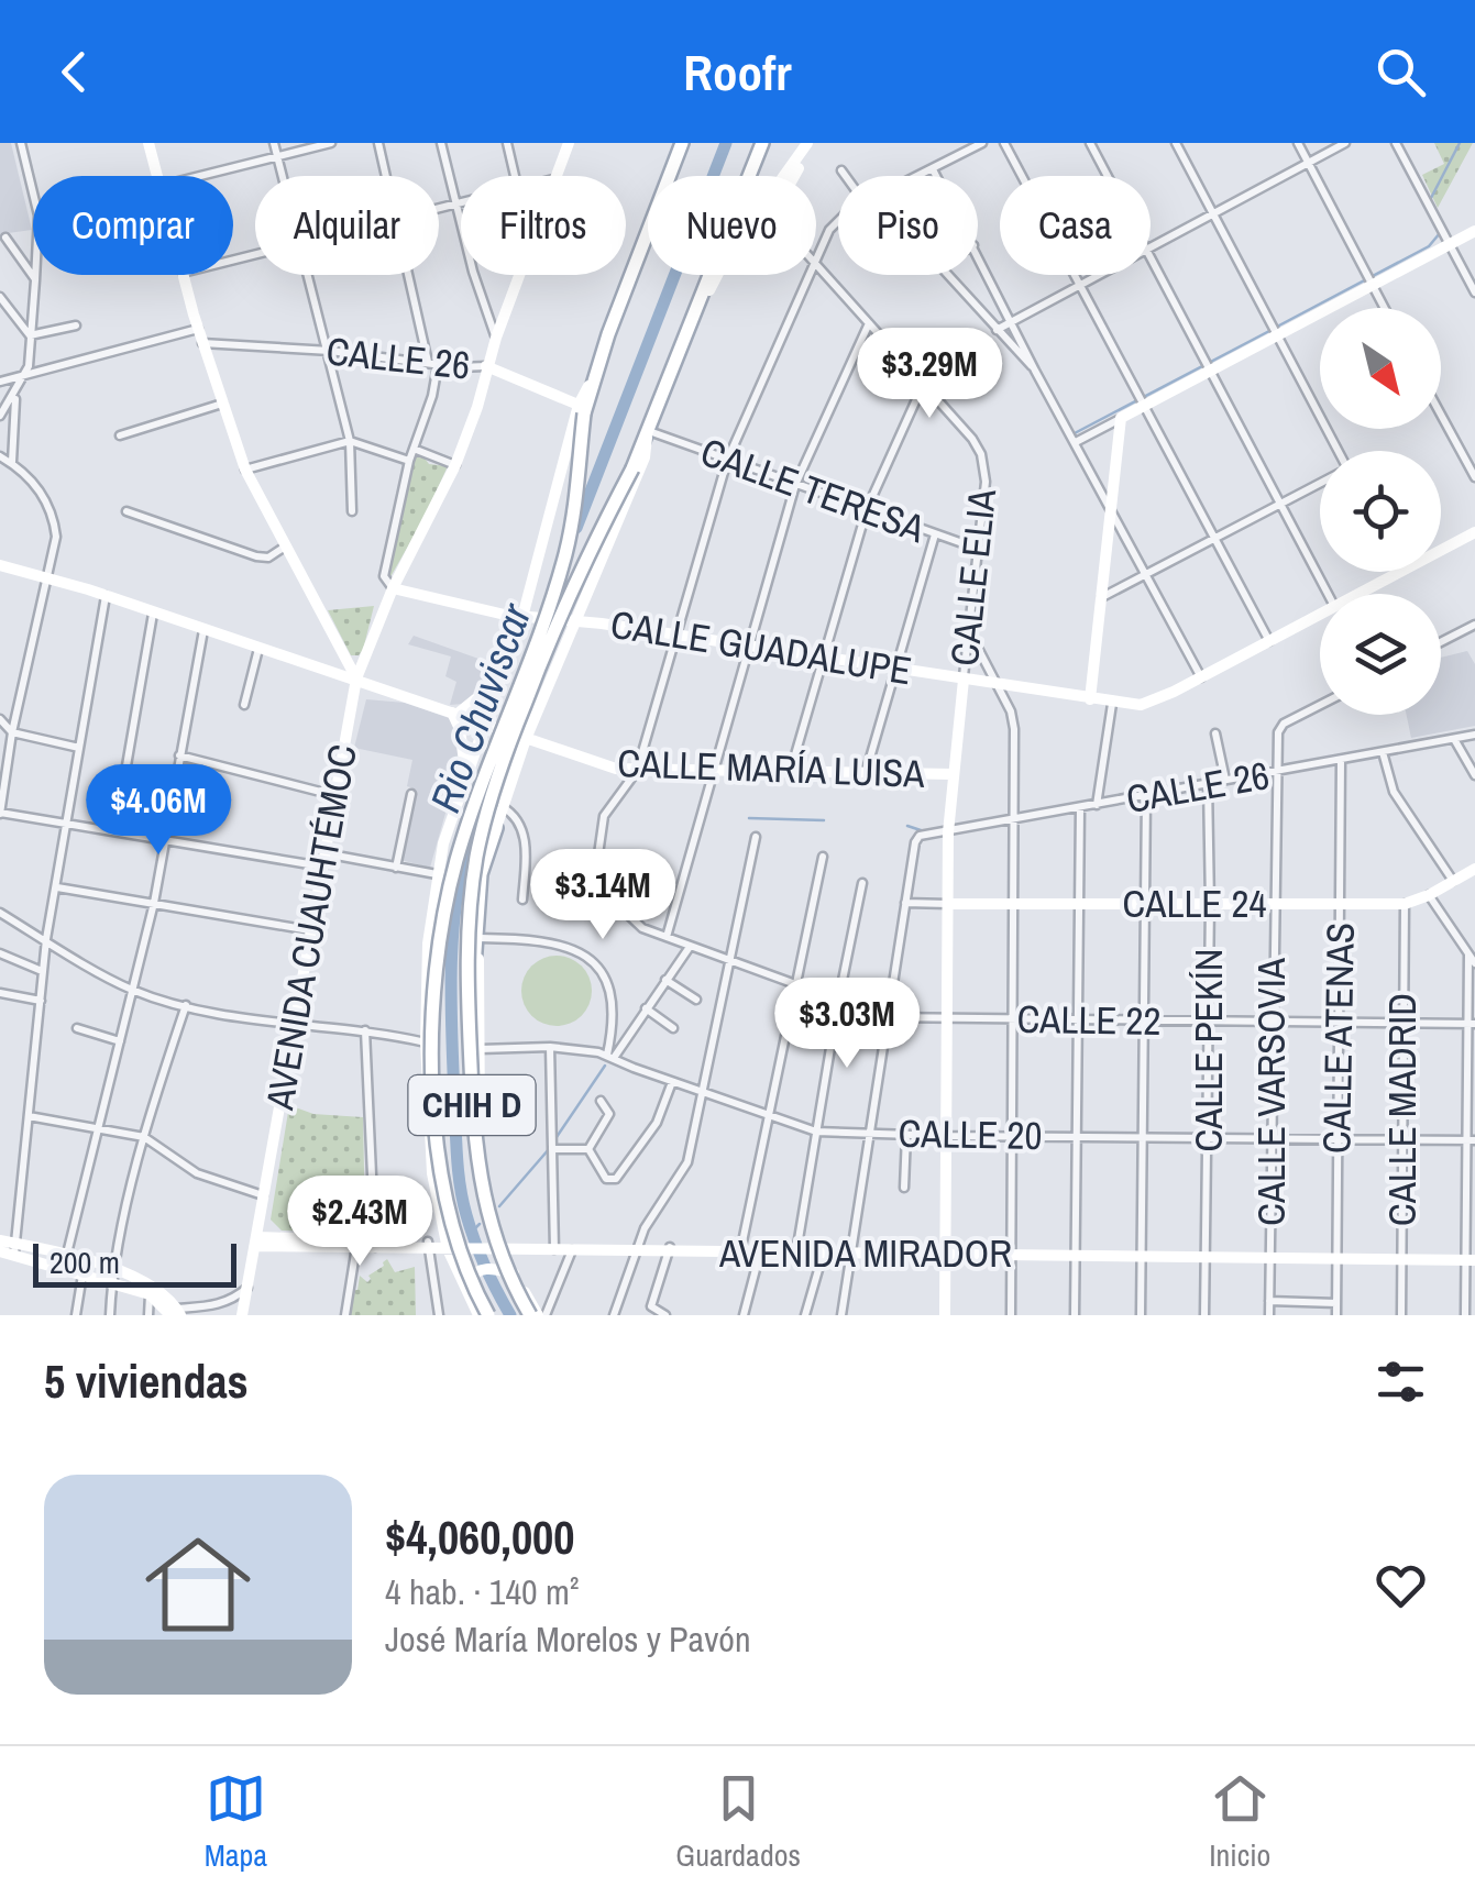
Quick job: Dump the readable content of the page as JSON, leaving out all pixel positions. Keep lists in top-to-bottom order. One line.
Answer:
{"streets":{"main road":["CHIH D"],"street":["CALLE 26","CALLE TERESA","CALLE ELIA","CALLE GUADALUPE","CALLE MARÍA LUISA","CALLE 24","AVENIDA CUAUHTÉMOC","CALLE 22","CALLE ATENAS","CALLE PEKÍN","CALLE VARSOVIA","CALLE MADRID","CALLE 20","AVENIDA MIRADOR"]},"crossings":[["CALLE 26","CALLE ELIA"],["CALLE 26","CALLE 24"],["CALLE 26","AVENIDA CUAUHTÉMOC"],["CALLE 26","CALLE ATENAS"],["CALLE 26","CALLE PEKÍN"],["CALLE 26","CALLE VARSOVIA"],["CALLE 26","CHIH D"],["CALLE TERESA","CALLE ELIA"],["CALLE TERESA","CHIH D"],["CALLE ELIA","CALLE GUADALUPE"],["CALLE ELIA","CALLE MARÍA LUISA"],["CALLE ELIA","CALLE 24"],["CALLE ELIA","CALLE 22"],["CALLE ELIA","CALLE 20"],["CALLE ELIA","AVENIDA MIRADOR"],["CALLE GUADALUPE","AVENIDA CUAUHTÉMOC"],["CALLE MARÍA LUISA","AVENIDA CUAUHTÉMOC"],["CALLE MARÍA LUISA","CALLE 22"],["CALLE 24","CALLE ATENAS"],["CALLE 24","CALLE PEKÍN"],["CALLE 24","CALLE VARSOVIA"],["CALLE 24","CALLE MADRID"],["AVENIDA CUAUHTÉMOC","AVENIDA MIRADOR"],["CALLE 22","CALLE ATENAS"],["CALLE 22","CALLE PEKÍN"],["CALLE 22","CALLE VARSOVIA"],["CALLE 22","CALLE MADRID"],["CALLE ATENAS","CALLE 20"],["CALLE ATENAS","AVENIDA MIRADOR"],["CALLE PEKÍN","CALLE 20"],["CALLE PEKÍN","AVENIDA MIRADOR"],["CALLE VARSOVIA","CALLE 20"],["CALLE VARSOVIA","AVENIDA MIRADOR"],["CALLE MADRID","CALLE 20"],["CALLE MADRID","AVENIDA MIRADOR"]],"water":["Rio Chuviscar"],"scale_bar":"200 m","north":"bottom right","page":{"header":"Roofr","chip":["Comprar","Alquilar","Filtros","Nuevo","Piso","Casa"],"price":["$3.29M","$4.06M","$3.14M","$3.03M","$2.43M"],"scale":"200 m","heading":"5 viviendas","list":[{"name":"$4,060,000","note":"4 hab. · 140 m² · José María Morelos y Pavón"}],"tabs":["Mapa","Guardados","Inicio"]}}
